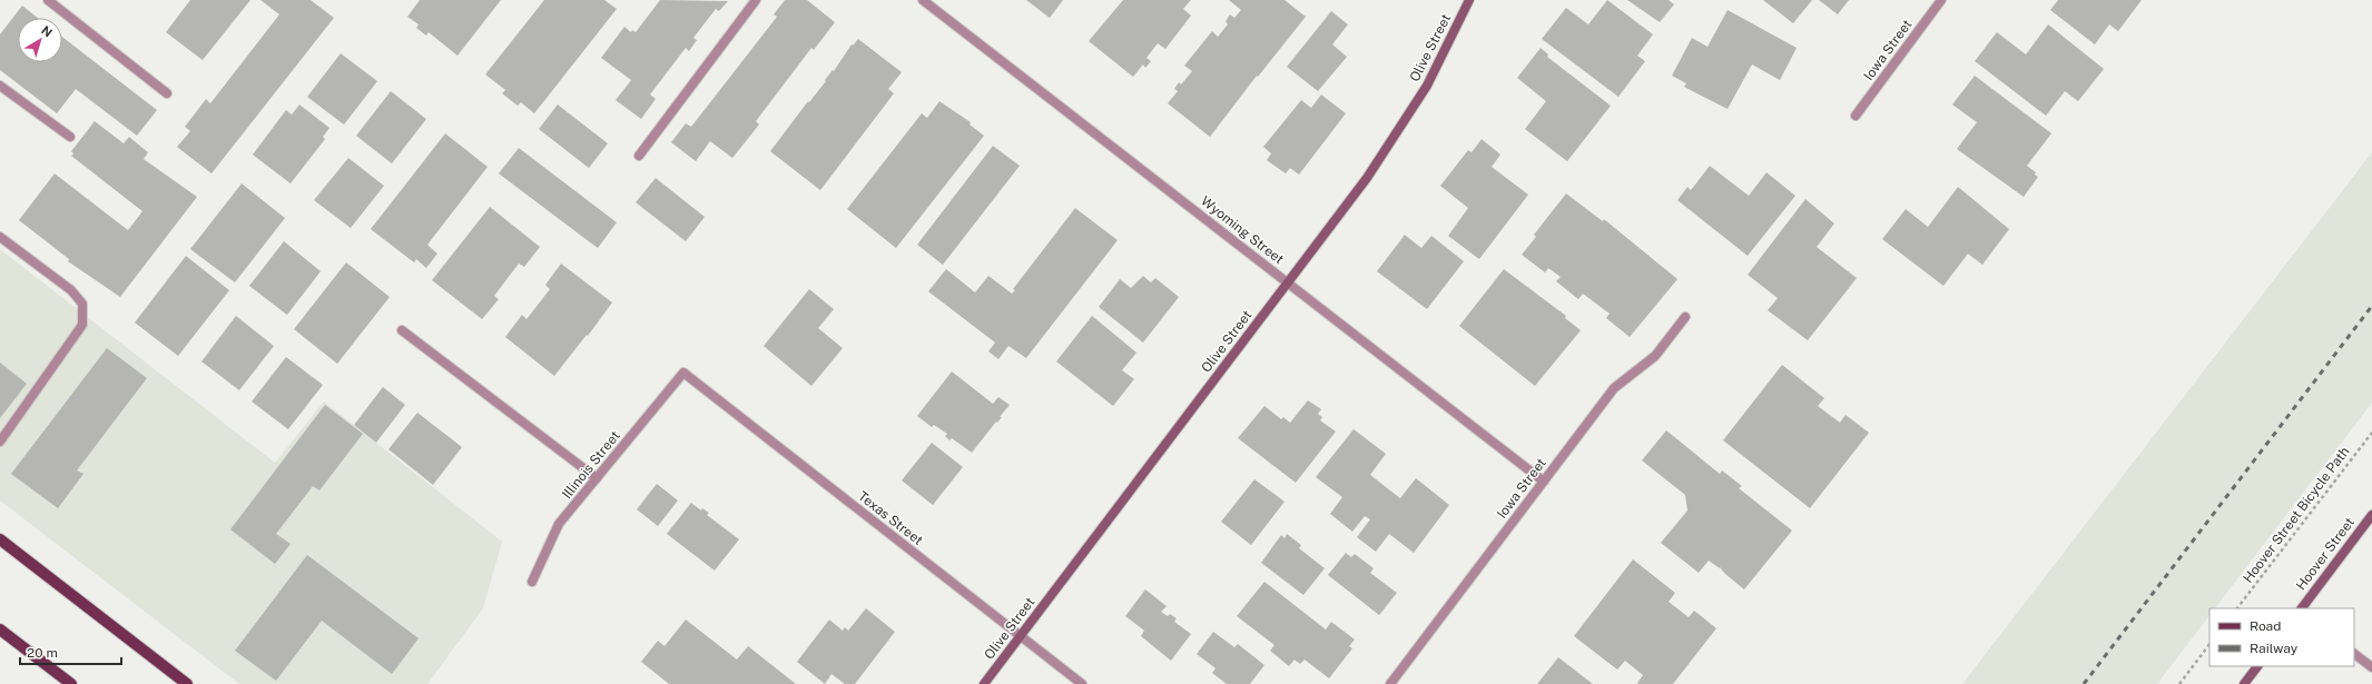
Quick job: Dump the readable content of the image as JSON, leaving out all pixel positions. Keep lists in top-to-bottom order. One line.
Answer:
{"streets":{"street":["Olive Street","Iowa Street","Wyoming Street","Illinois Street","Texas Street","Hoover Street"],"path":["Hoover Street Bicycle Path"]},"crossings":[["Olive Street","Wyoming Street"],["Olive Street","Texas Street"],["Iowa Street","Wyoming Street"],["Illinois Street","Texas Street"]],"legend":["Road","Railway"],"scale_bar":"20 m","north":"top right"}
